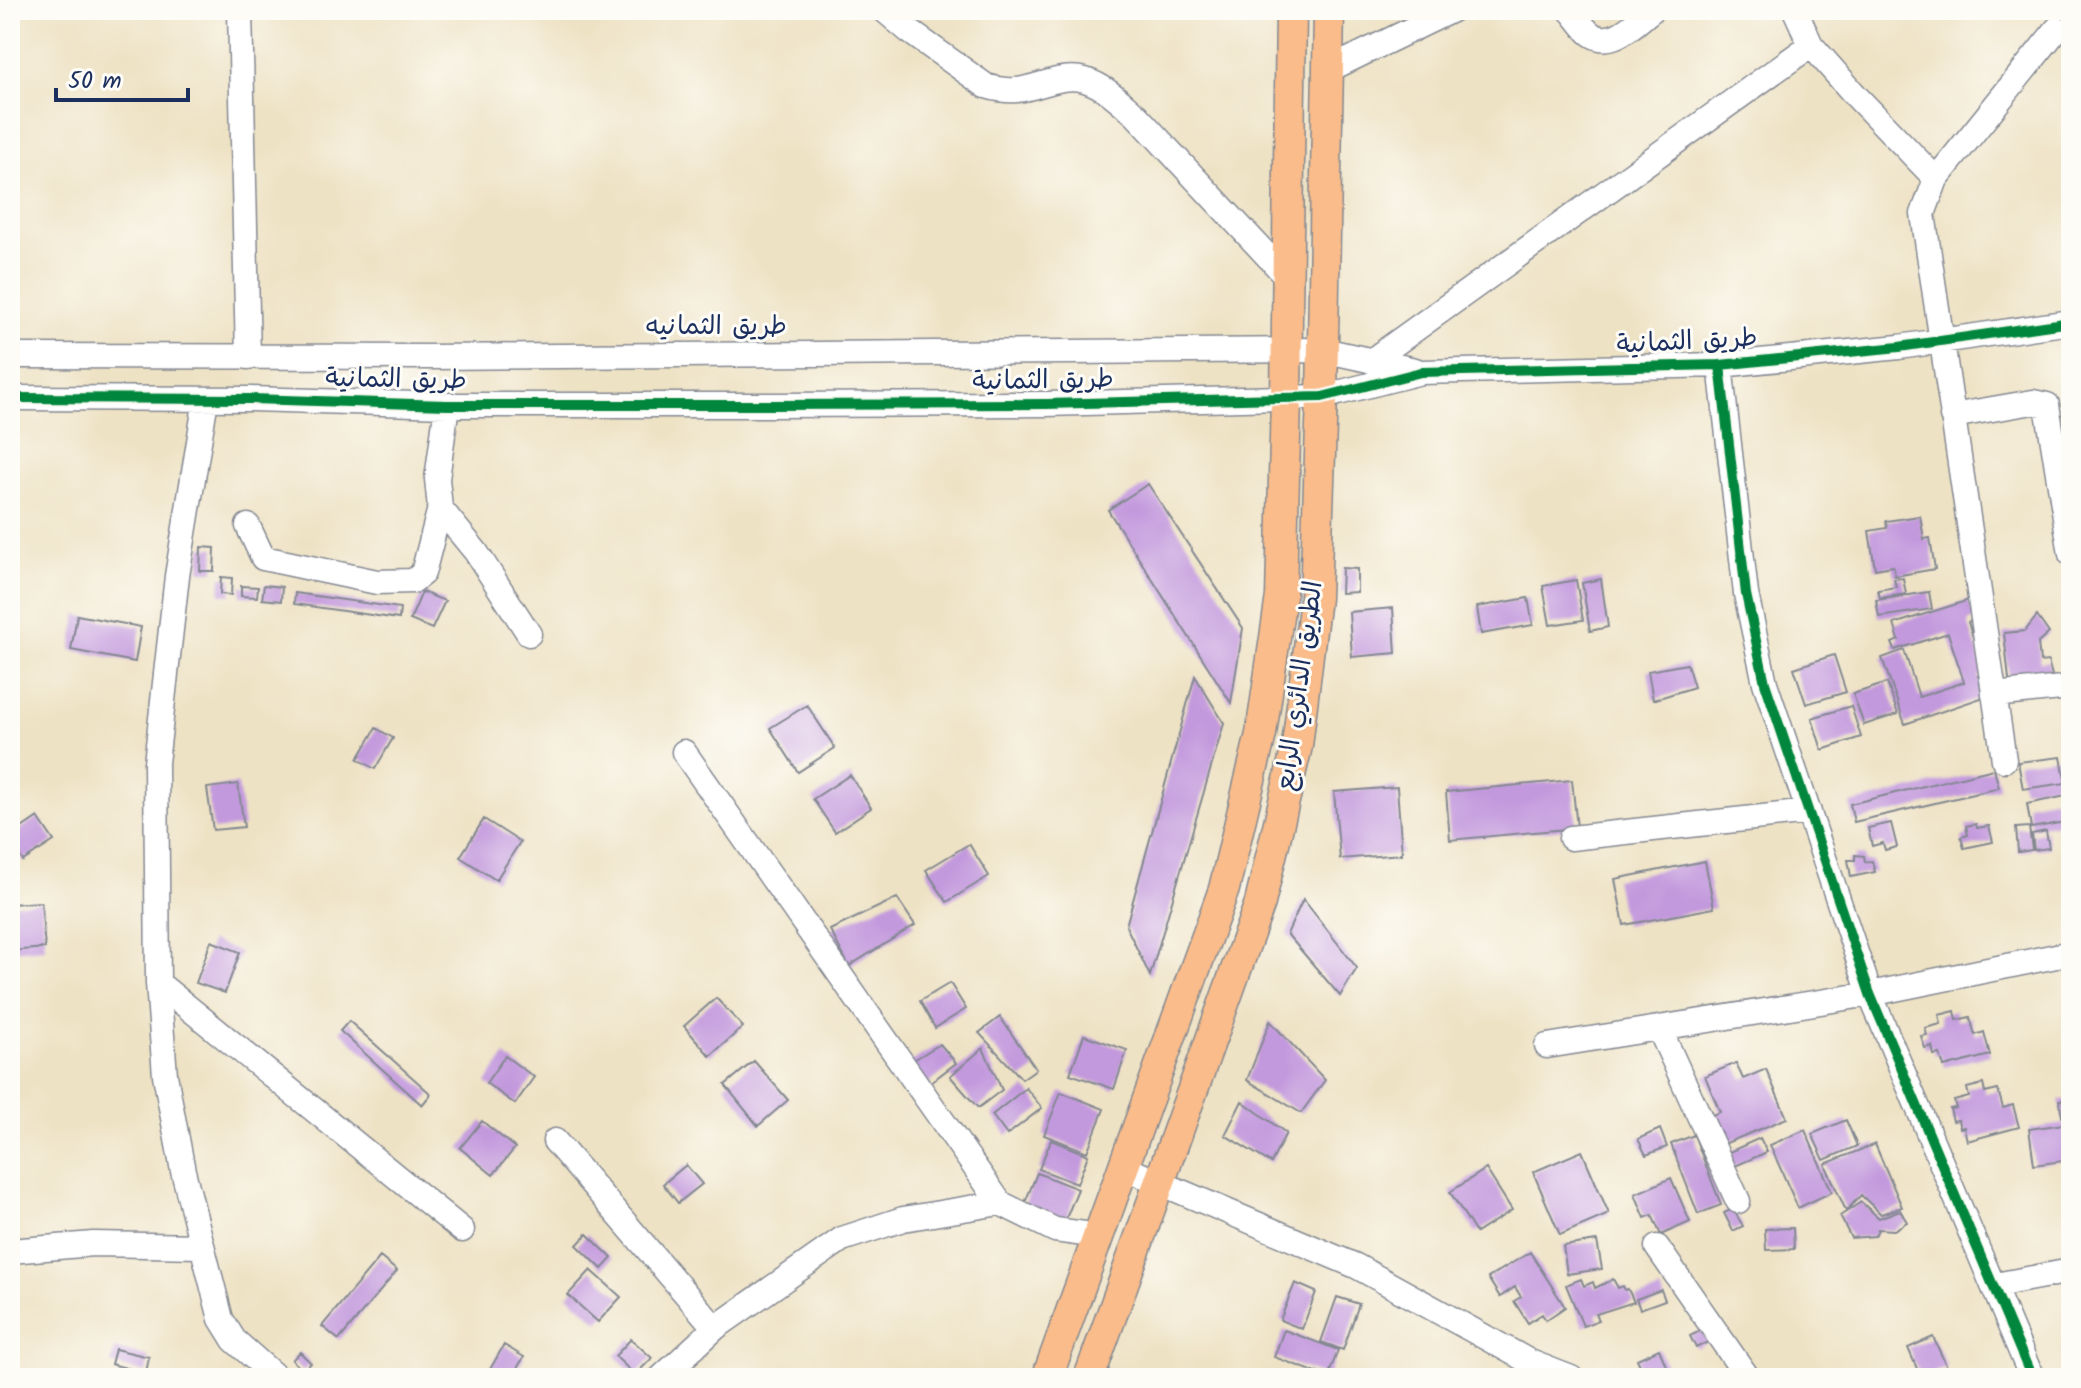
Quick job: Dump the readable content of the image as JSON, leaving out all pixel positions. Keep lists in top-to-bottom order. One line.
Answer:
{"streets":{"main road":["الطريق الدائري الرابع"],"street":["طريق الثمانيه","طريق الثمانية"]},"crossings":[["طريق الثمانيه","طريق الثمانية"],["طريق الثمانيه","الطريق الدائري الرابع"],["طريق الثمانية","الطريق الدائري الرابع"]],"scale_bar":"50 m"}
